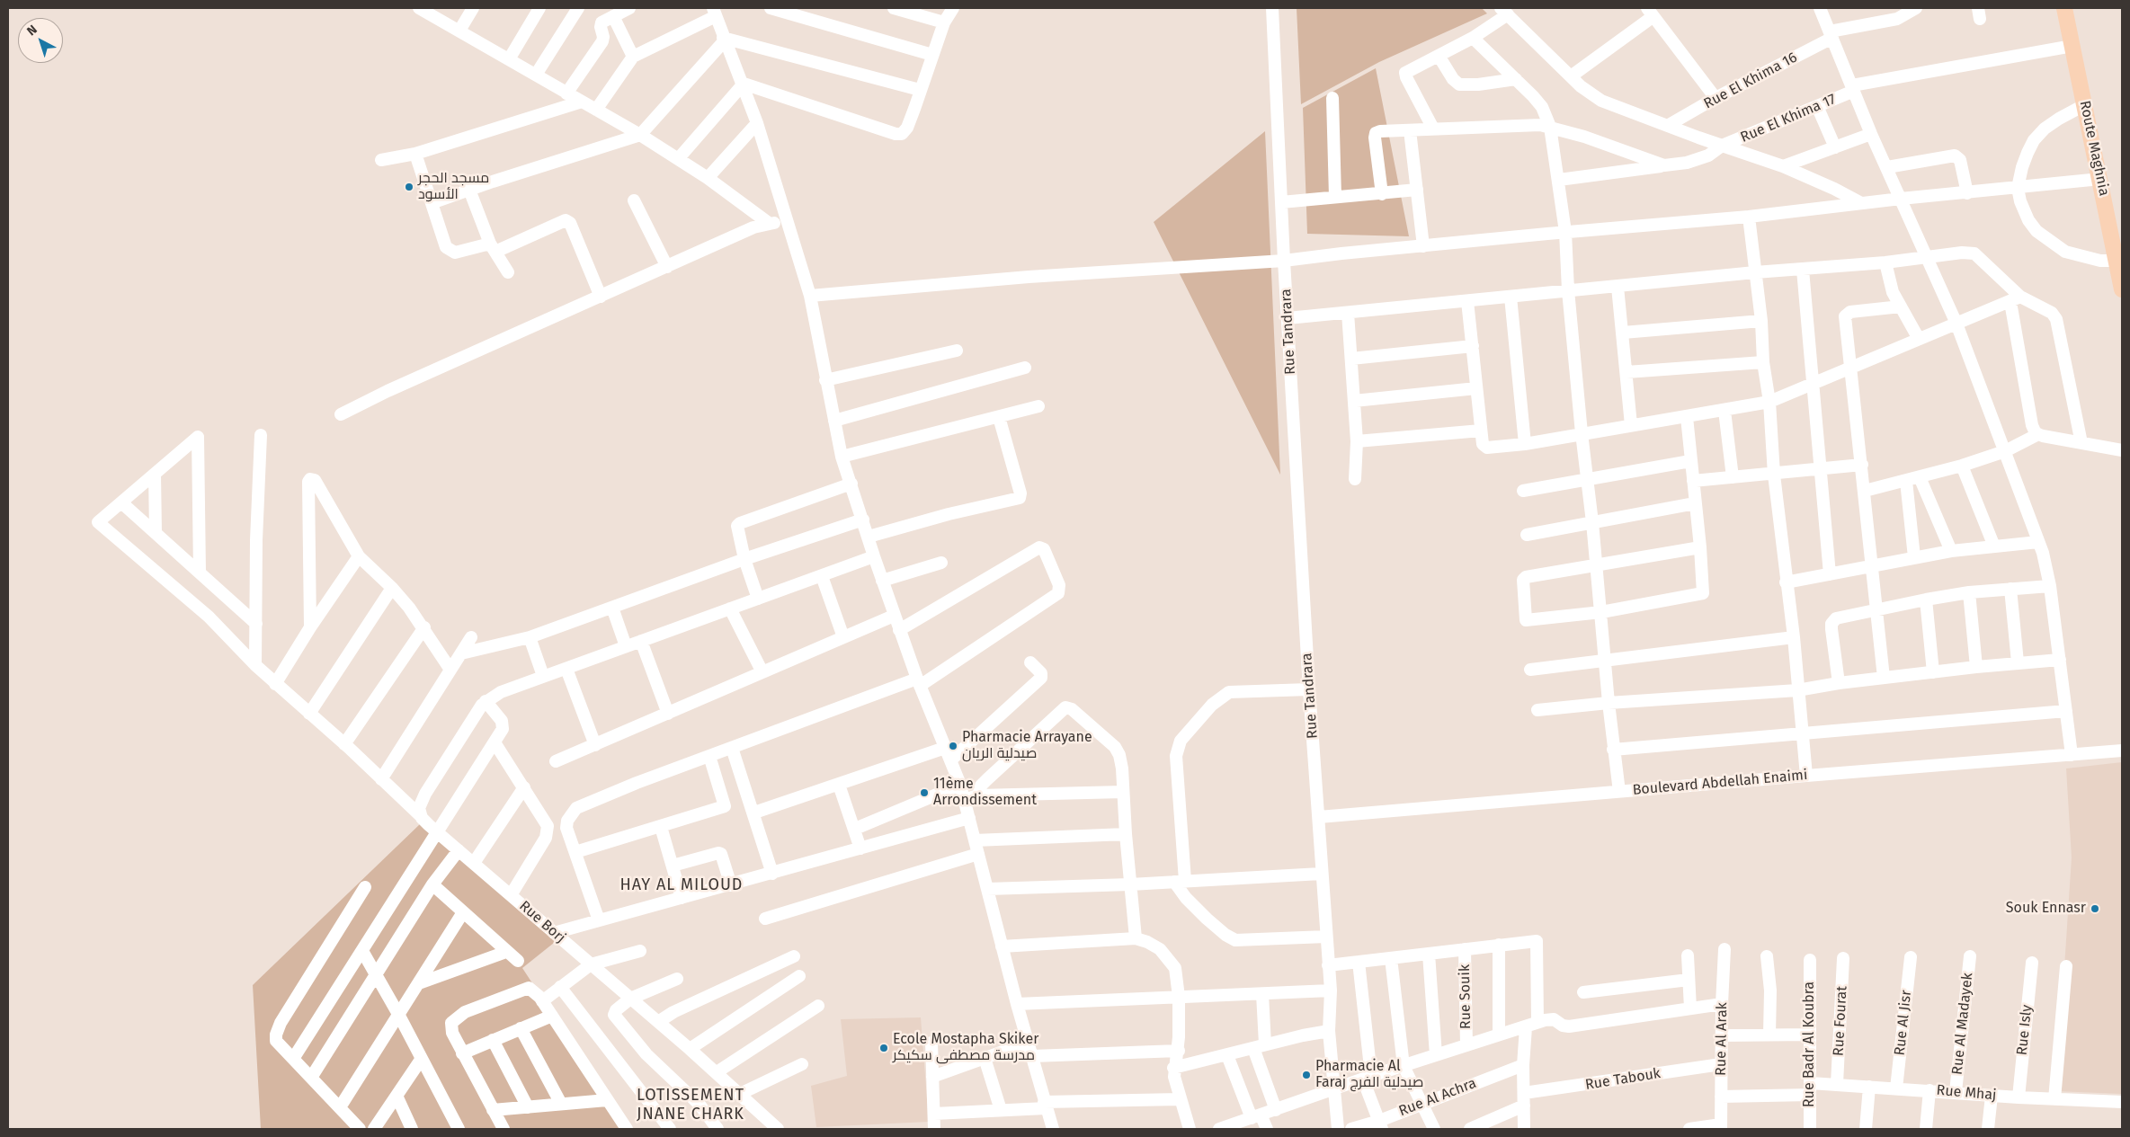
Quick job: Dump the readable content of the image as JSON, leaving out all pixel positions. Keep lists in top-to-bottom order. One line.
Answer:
{"streets":{"main road":["Route Maghnia"],"street":["Rue El Khima 16","Rue El Khima 17","Rue Tandrara","Boulevard Abdellah Enaimi","Rue Borj","Rue Souik","Rue Fourat","Rue Al Jisr","Rue Al Madayek","Rue Isly","Rue Al Arak","Rue Badr Al Koubra","Rue Tabouk","Rue Mhaj","Rue Al Achra"]},"crossings":[["Rue El Khima 17","Route Maghnia"],["Rue Tandrara","Boulevard Abdellah Enaimi"],["Rue Fourat","Rue Mhaj"],["Rue Al Jisr","Rue Mhaj"],["Rue Al Madayek","Rue Mhaj"],["Rue Isly","Rue Mhaj"],["Rue Al Arak","Rue Tabouk"],["Rue Al Arak","Rue Mhaj"],["Rue Badr Al Koubra","Rue Mhaj"]],"districts":["HAY AL MILOUD","LOTISSEMENT JNANE CHARK"],"places":["مسجد الحجر الأسود","Pharmacie Arrayane صيدلية الريان","11ème Arrondissement","Souk Ennasr","Ecole Mostapha Skiker مدرسة مصطفى سكيكر","Pharmacie Al Faraj صيدلية الفرج"],"north":"top left"}
